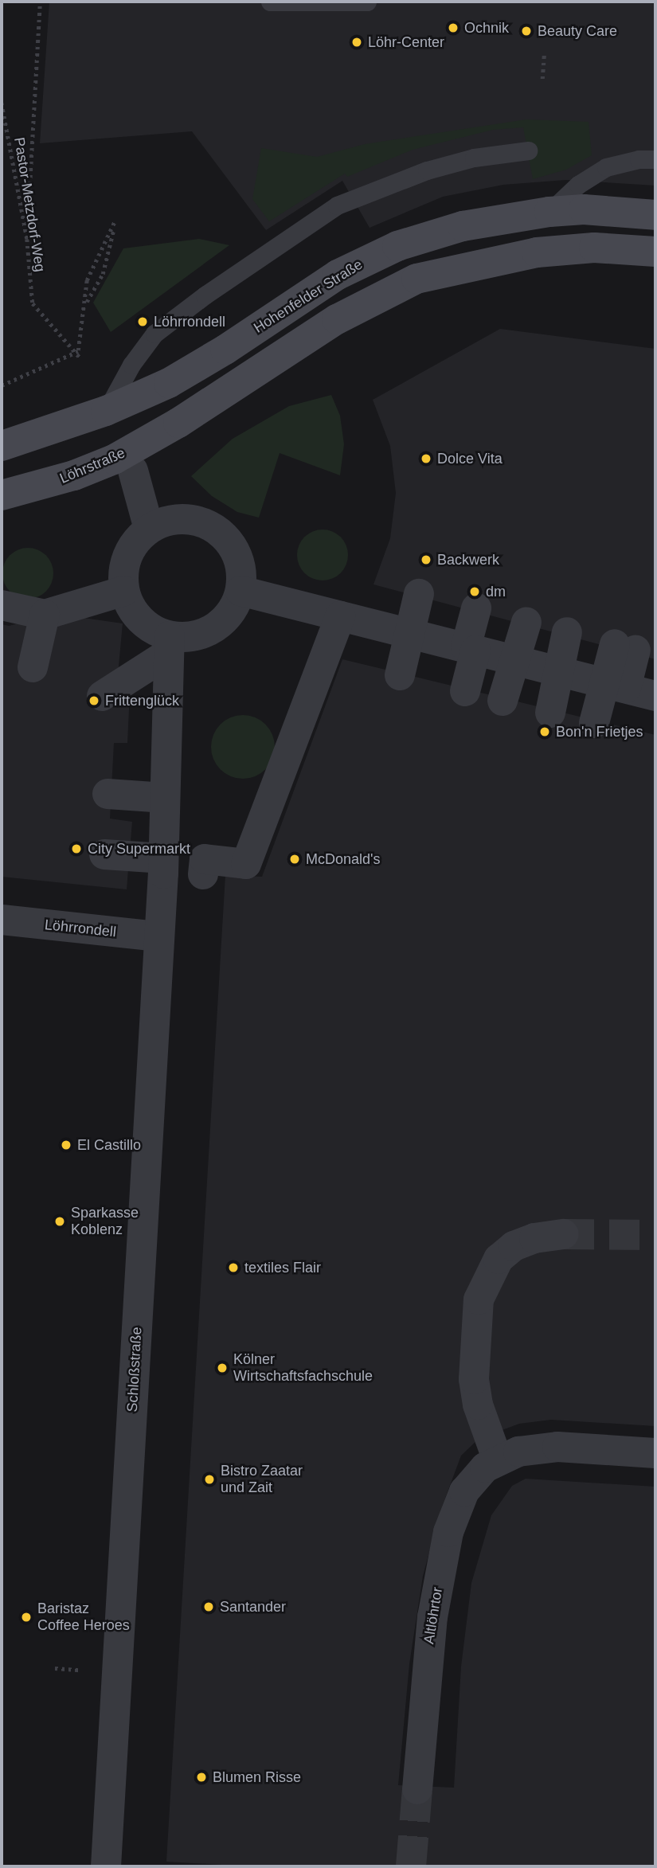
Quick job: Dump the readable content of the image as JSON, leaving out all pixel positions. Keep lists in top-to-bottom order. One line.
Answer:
{"streets":{"street":["Hohenfelder Straße","Löhrstraße","Löhrrondell","Schloßstraße","Altlöhrtor"],"path":["Pastor-Metzdorf-Weg"]},"crossings":[["Löhrrondell","Schloßstraße"]],"places":["Ochnik","Beauty Care","Löhr-Center","Löhrrondell","Dolce Vita","Backwerk","dm","Frittenglück","Bon'n Frietjes","City Supermarkt","McDonald's","El Castillo","Sparkasse Koblenz","textiles Flair","Kölner Wirtschaftsfachschule","Bistro Zaatar und Zait","Santander","Baristaz Coffee Heroes","Blumen Risse"]}
